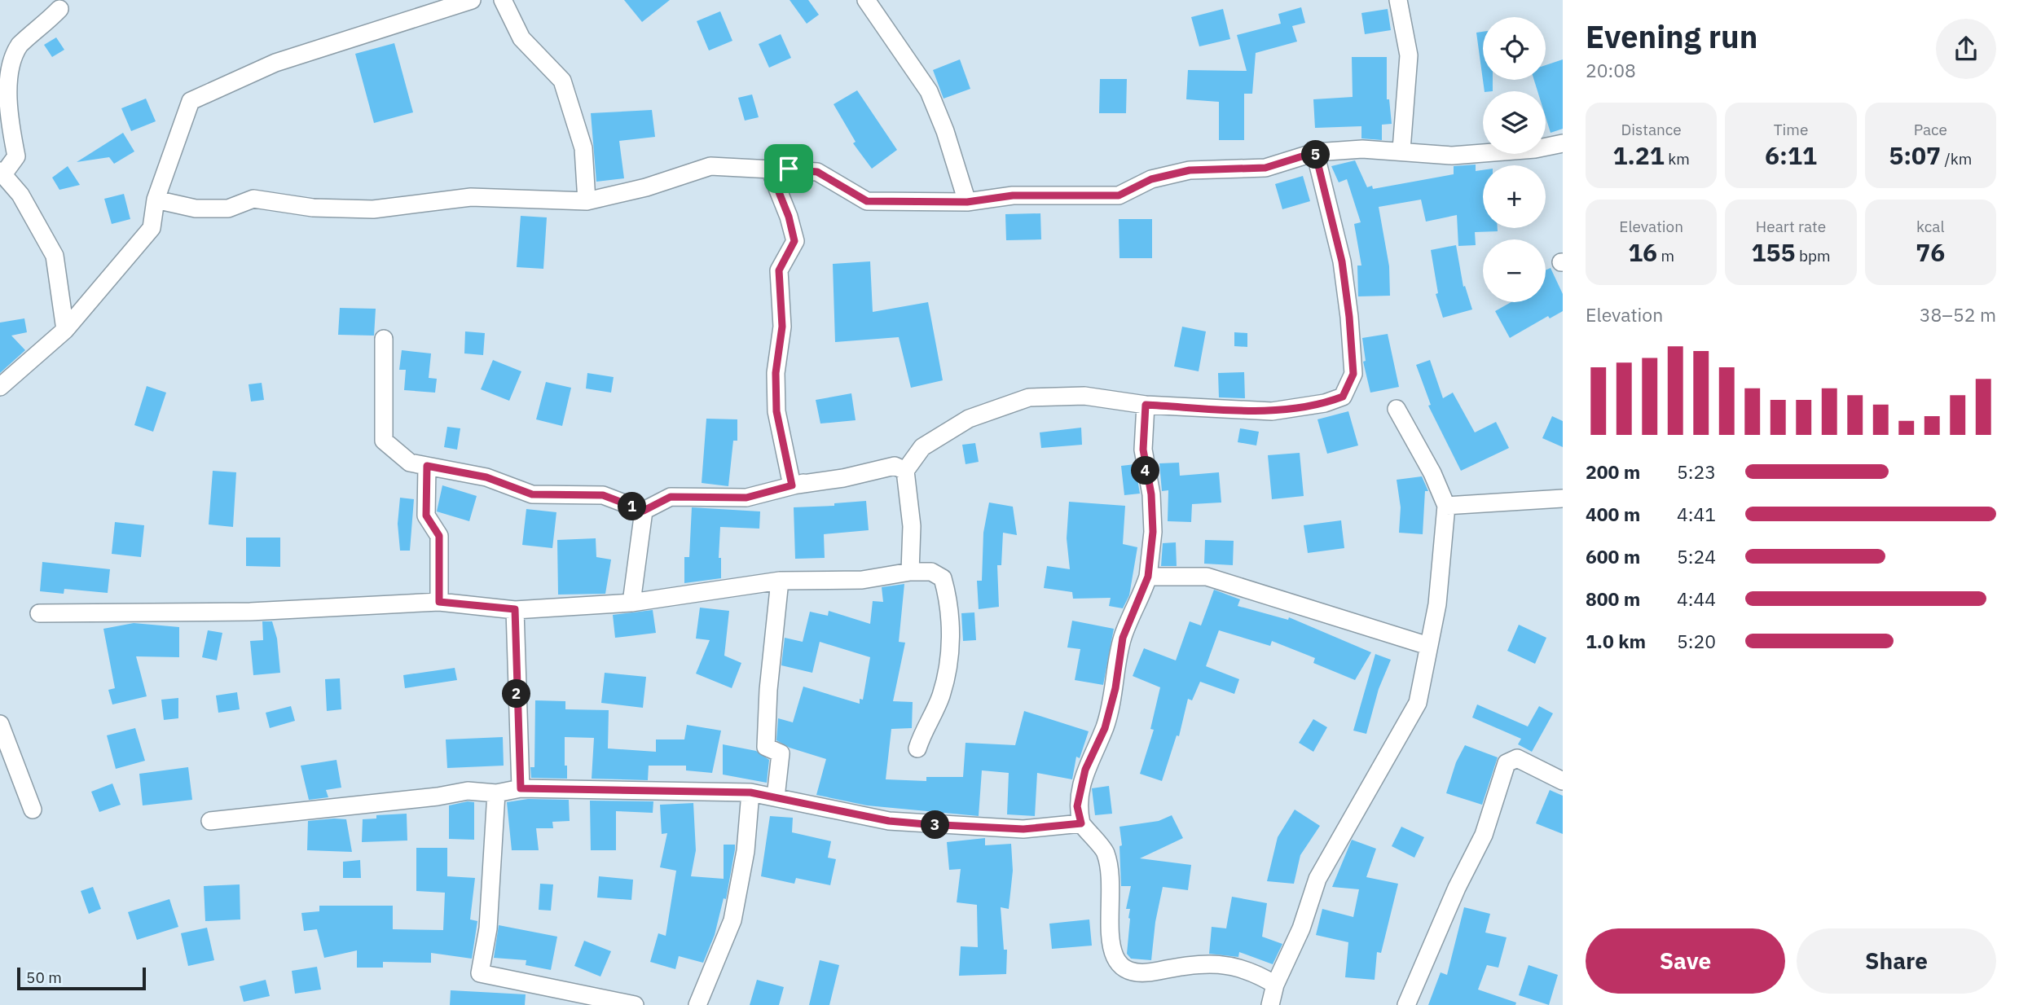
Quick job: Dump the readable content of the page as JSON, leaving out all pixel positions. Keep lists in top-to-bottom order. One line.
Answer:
{"scale_bar":"50 m","page":{"heading":["Evening run","20:08"],"map_buttons":["+","−"],"stats":[["Distance","1.21 km"],["Time","6:11"],["Pace","5:07 /km"],["Elevation","16 m"],["Heart rate","155 bpm"],["kcal","76"]],"pins":["5","4","1","2","3"],"chart":["Elevation","38–52 m"],"list":[{"name":"200 m","note":"5:23"},{"name":"400 m","note":"4:41"},{"name":"600 m","note":"5:24"},{"name":"800 m","note":"4:44"},{"name":"1.0 km","note":"5:20"}],"buttons":["Save","Share"],"scale":"50 m"}}
